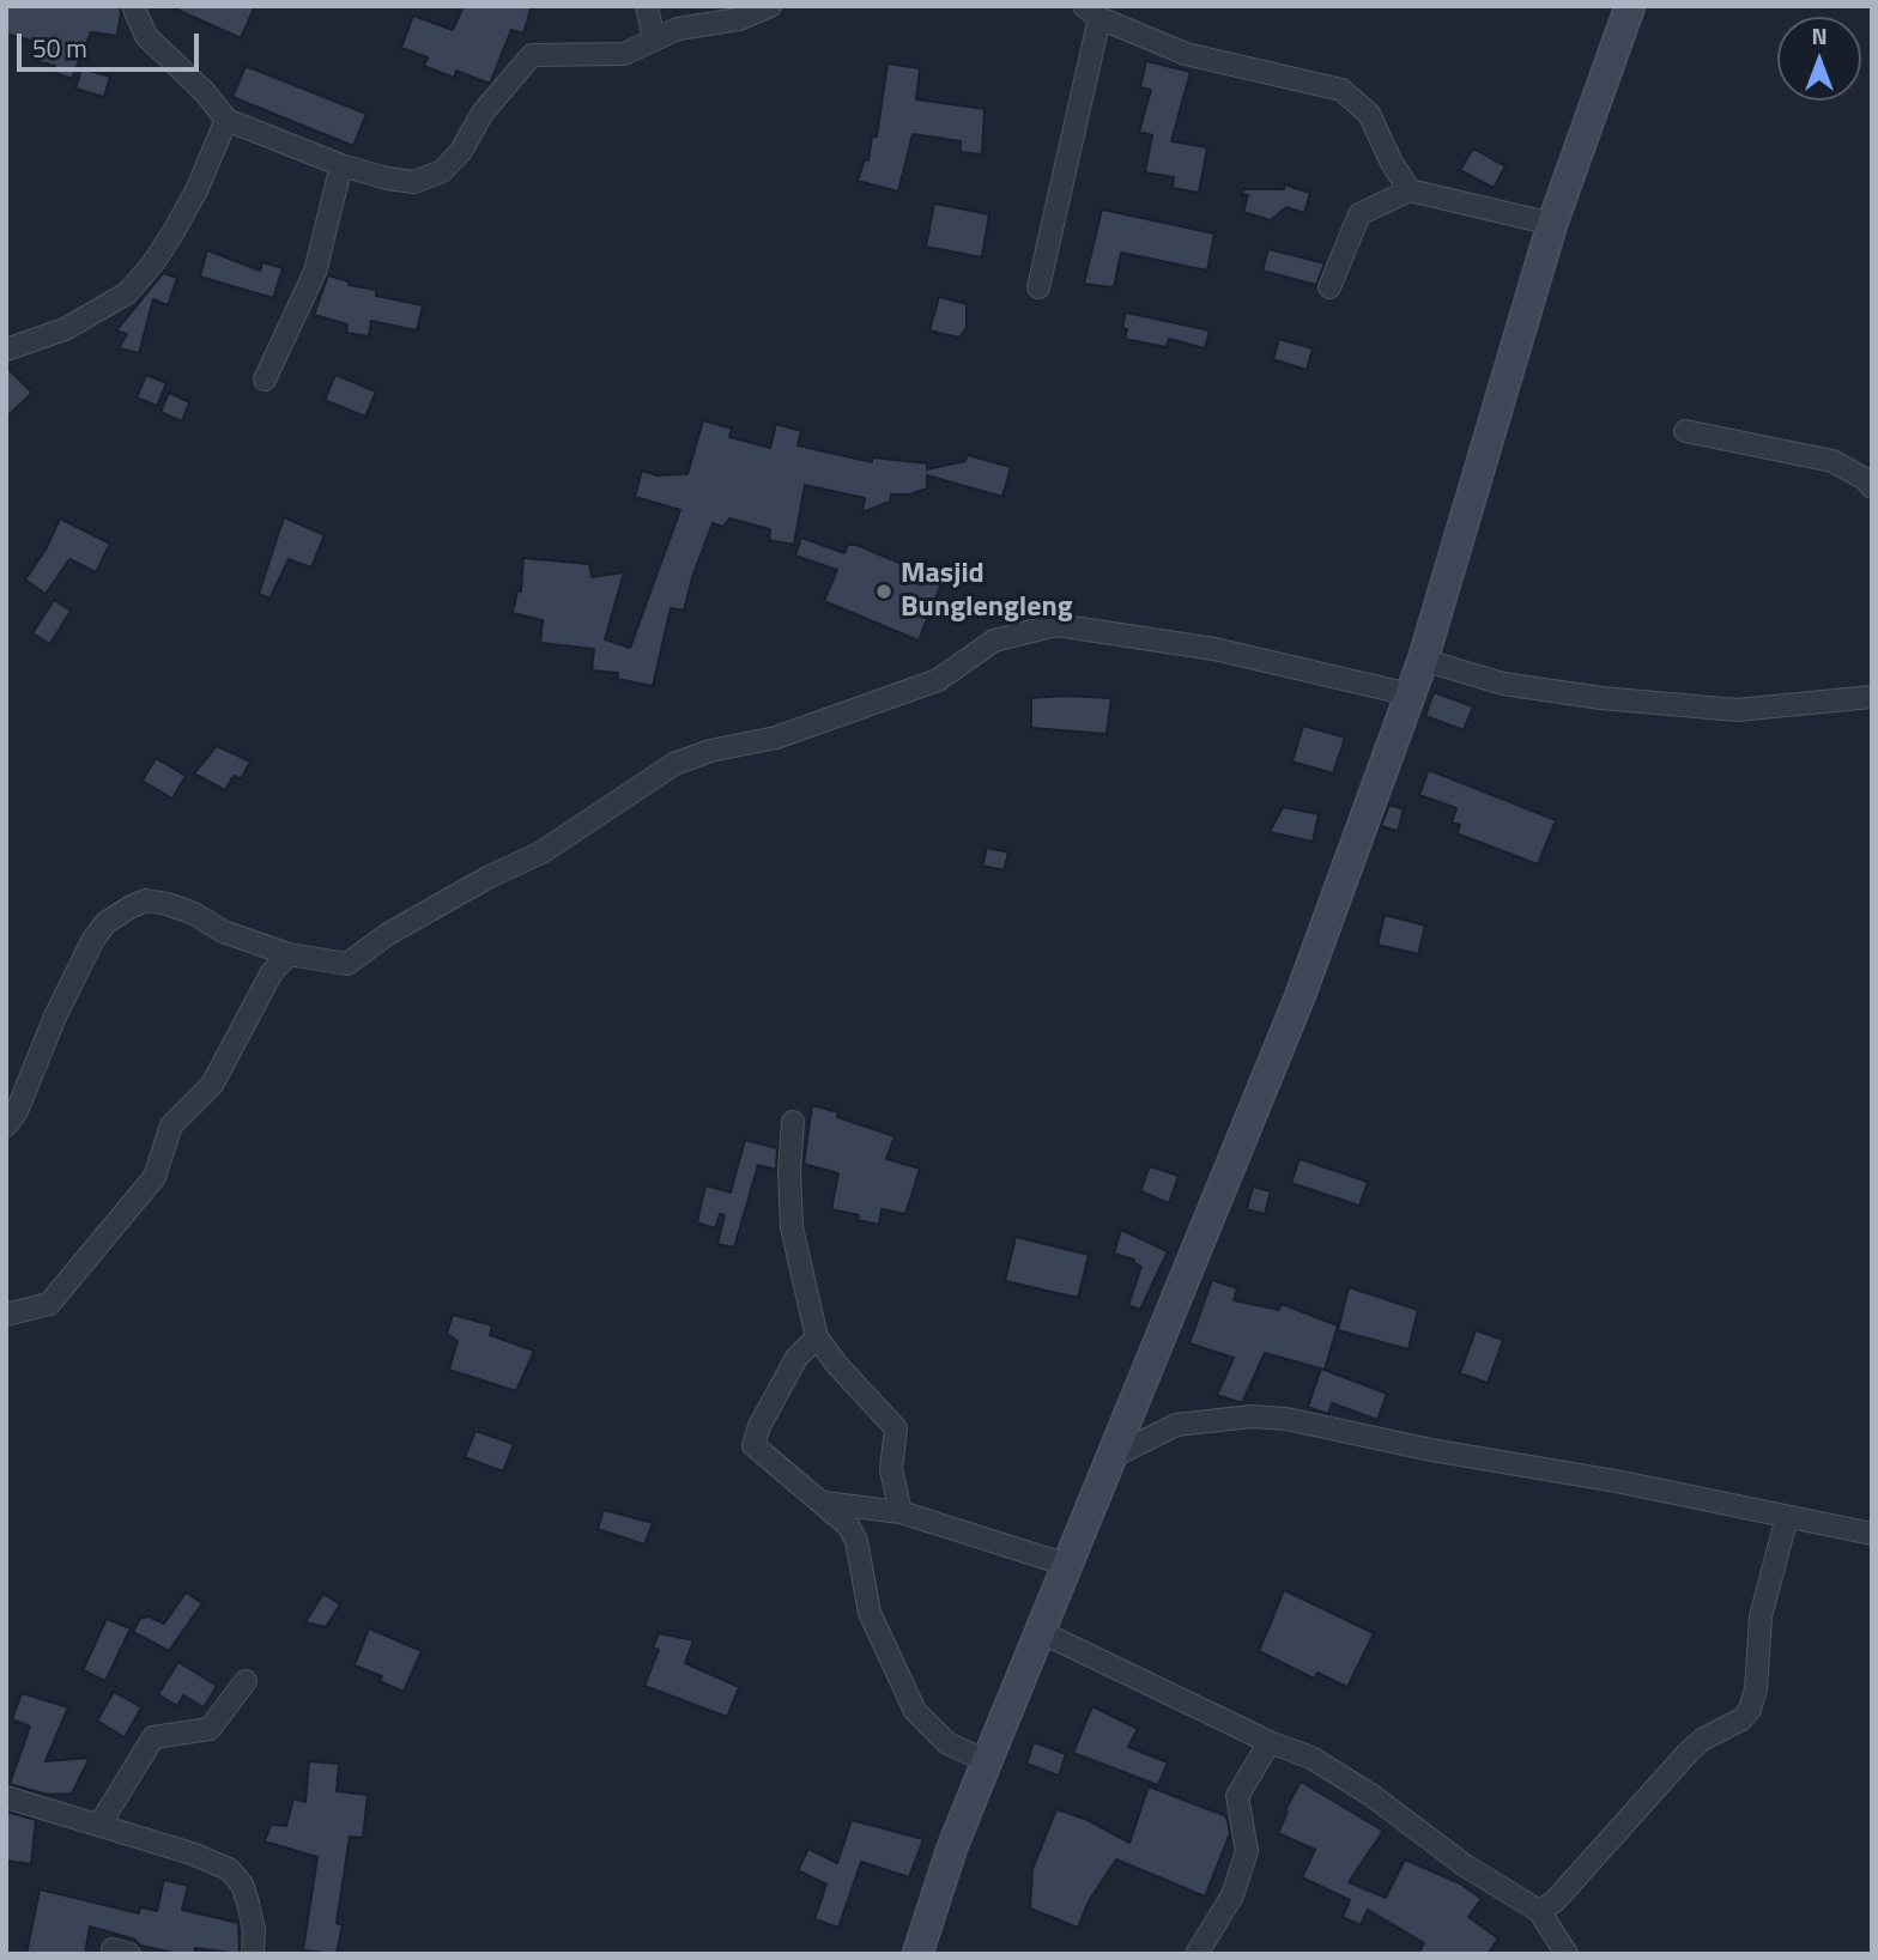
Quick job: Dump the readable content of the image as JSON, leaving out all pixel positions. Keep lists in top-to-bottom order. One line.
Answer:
{"places":["Masjid Bunglengleng"],"scale_bar":"50 m","north":"top"}
